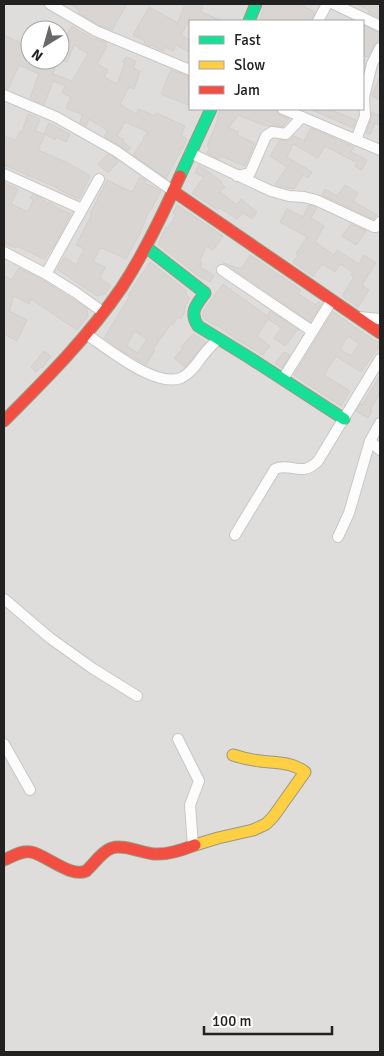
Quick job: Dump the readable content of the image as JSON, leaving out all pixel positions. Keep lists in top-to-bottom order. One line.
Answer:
{"legend":["Fast","Slow","Jam"],"scale_bar":"100 m","north":"bottom left"}
